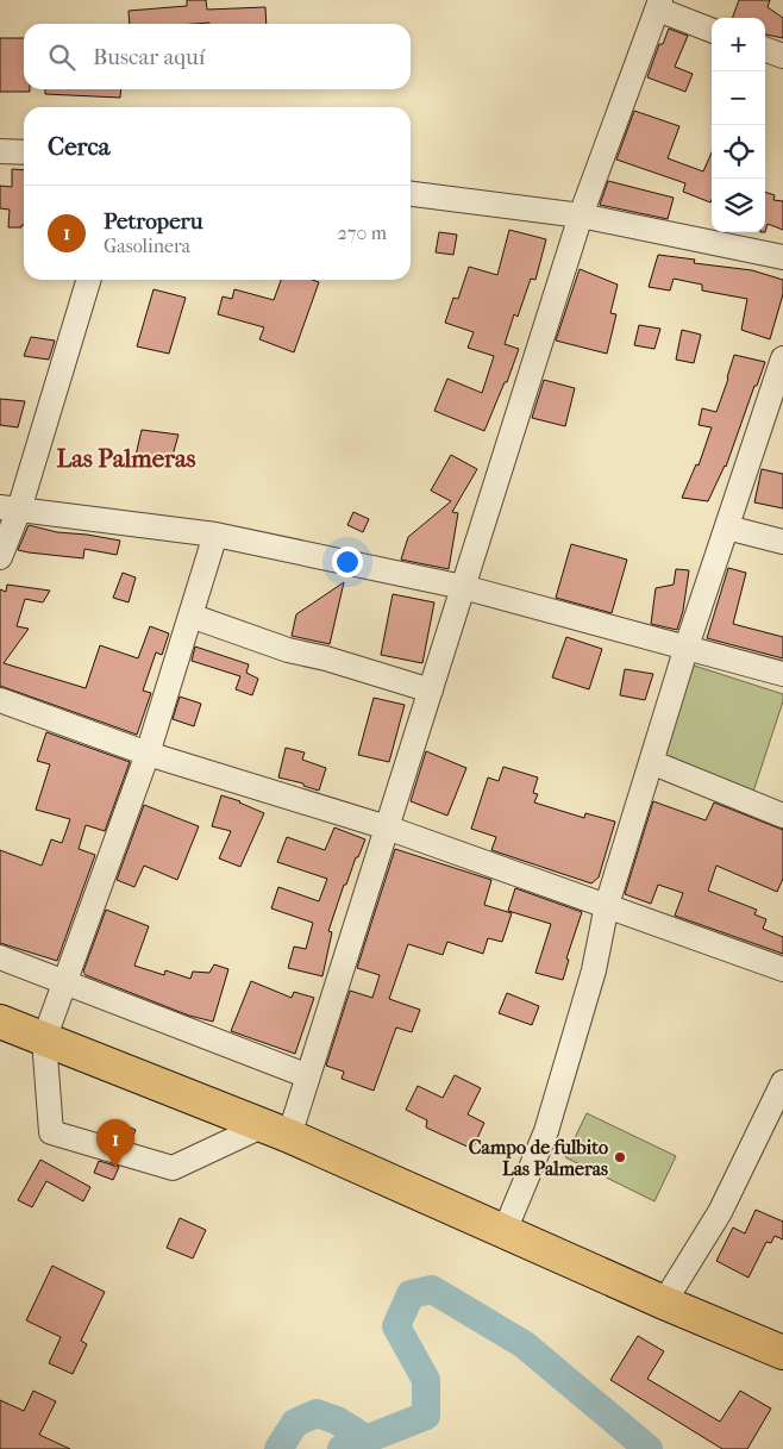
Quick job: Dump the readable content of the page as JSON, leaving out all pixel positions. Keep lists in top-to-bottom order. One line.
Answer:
{"districts":["Las Palmeras"],"places":["Campo de fulbito Las Palmeras"],"page":{"map_buttons":["+","−"],"search":"Buscar aquí","heading":"Cerca","list":[{"mark":"1","name":"Petroperu","note":"Gasolinera","value":"270 m"}],"pins":"1"}}
